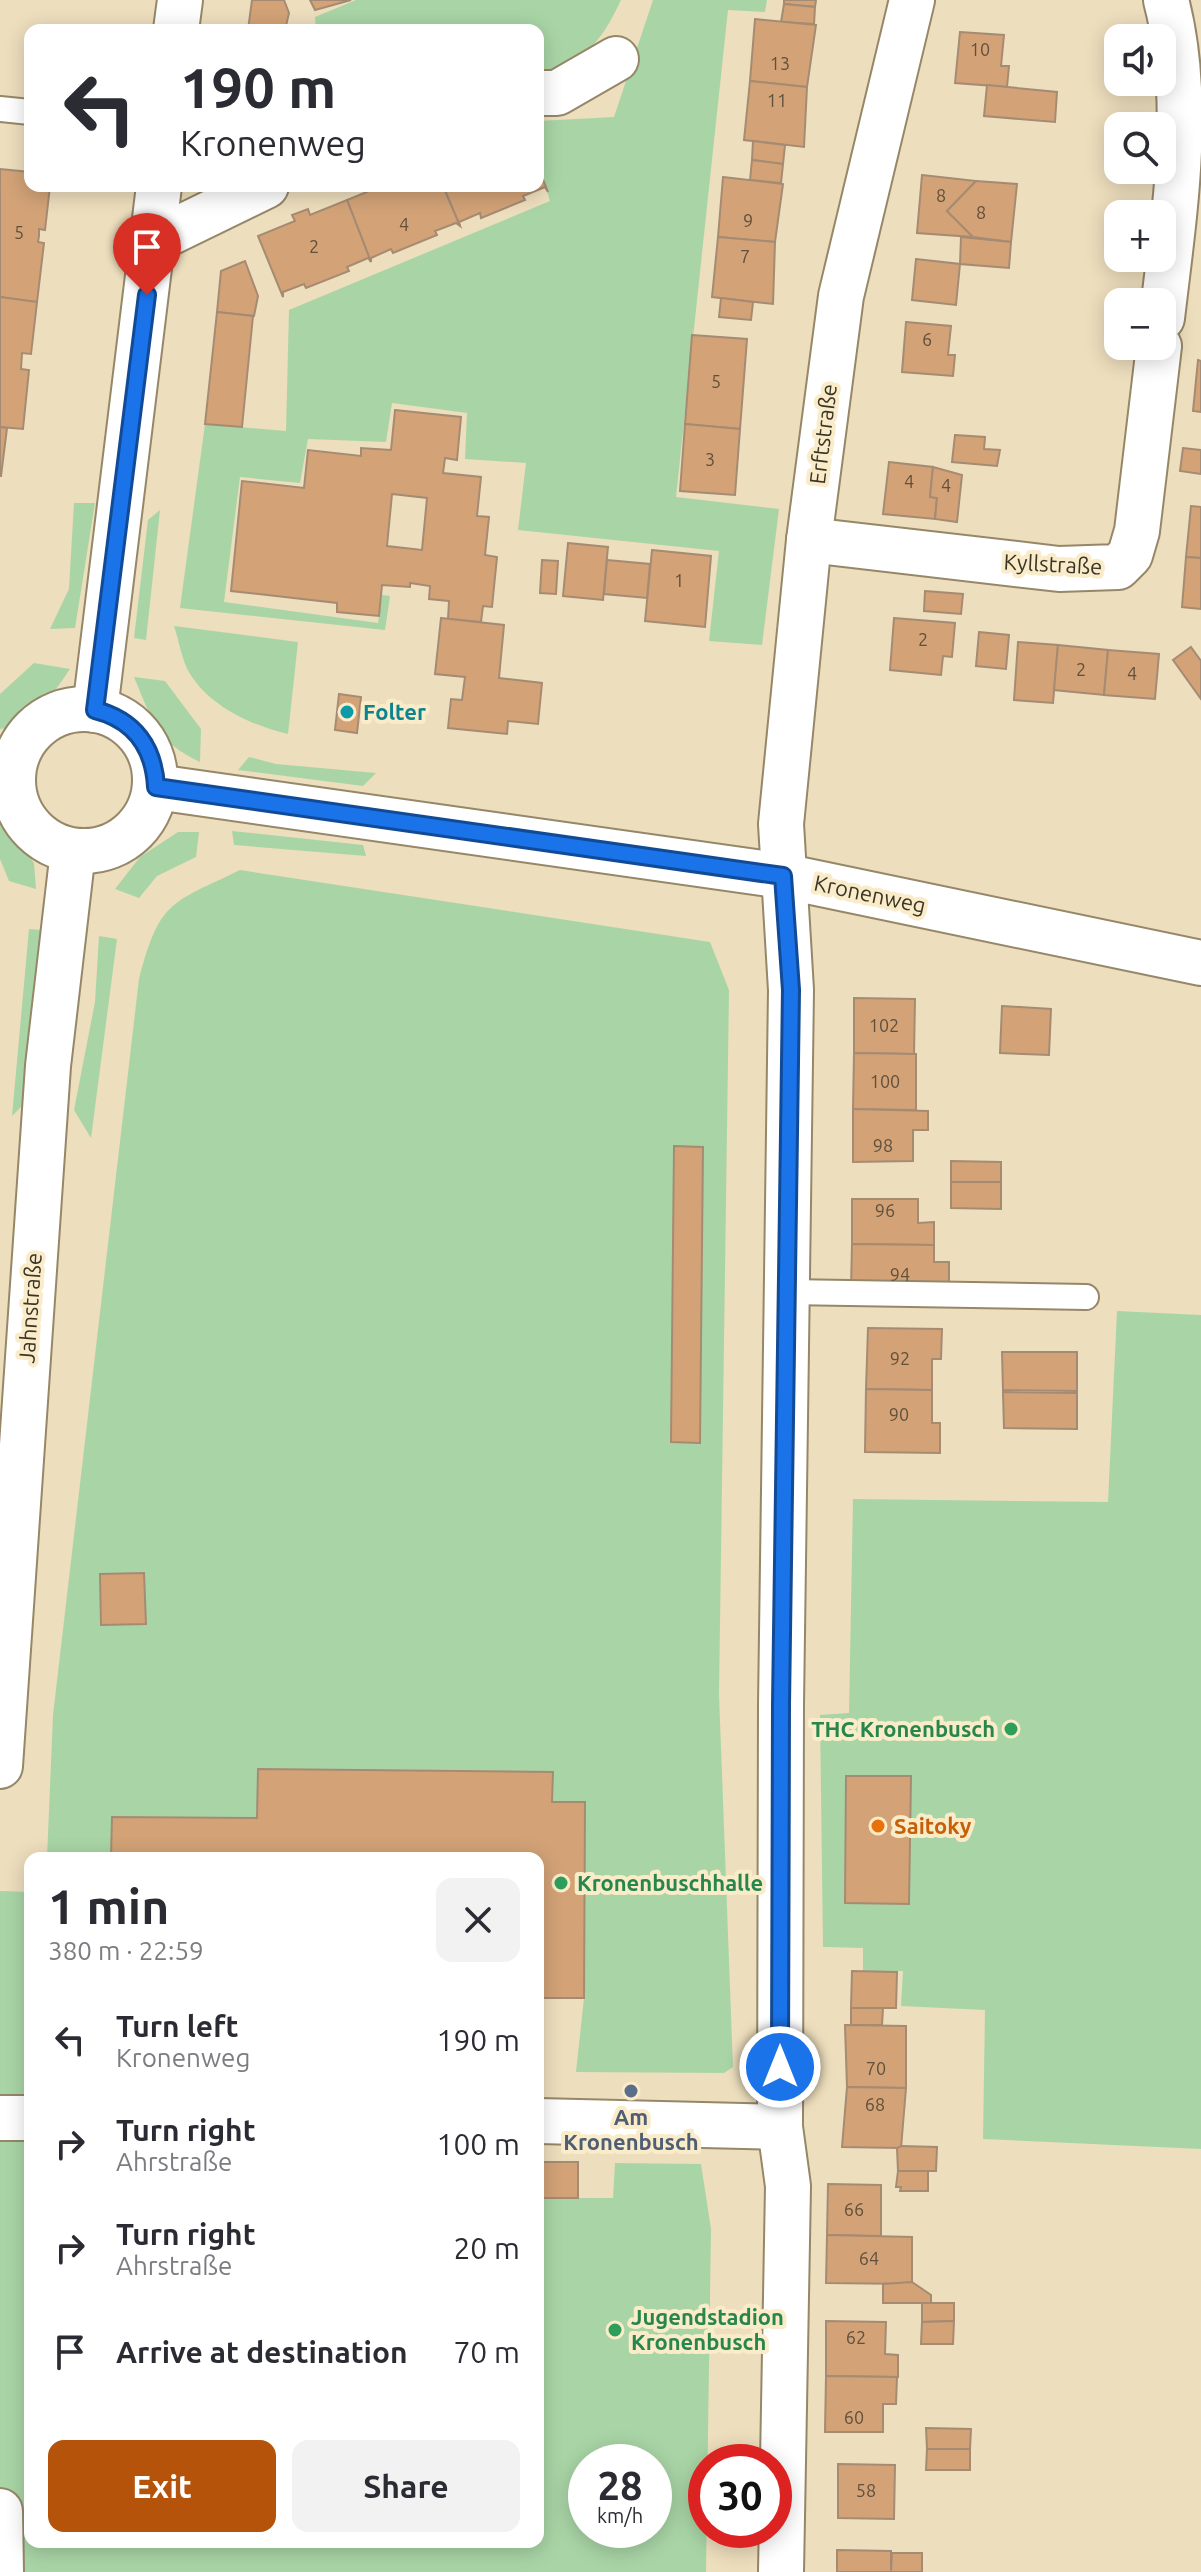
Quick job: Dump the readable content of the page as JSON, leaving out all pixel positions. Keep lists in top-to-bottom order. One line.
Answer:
{"streets":{"street":["Erftstraße","Kyllstraße","Kronenweg","Jahnstraße"]},"crossings":[["Erftstraße","Kyllstraße"],["Erftstraße","Kronenweg"],["Kronenweg","Jahnstraße"]],"places":["Folter","THC Kronenbusch","Saitoky","Kronenbuschhalle","Am Kronenbusch","Jugendstadion Kronenbusch"],"house_numbers":["10","13","11","8","8","9","4","5","2","7","6","5","3","4","4","1","2","2","4","102","100","98","96","94","92","90","70","68","66","64","62","60","58"],"page":{"map_buttons":["+","−"],"turn":["190 m","Kronenweg"],"heading":["1 min","380 m · 22:59"],"list":[{"name":"Turn left","note":"Kronenweg","value":"190 m"},{"name":"Turn right","note":"Ahrstraße","value":"100 m"},{"name":"Turn right","note":"Ahrstraße","value":"20 m"},{"name":"Arrive at destination","value":"70 m"}],"buttons":["Exit","Share"],"speed":"28 km/h","limit":"30"}}
